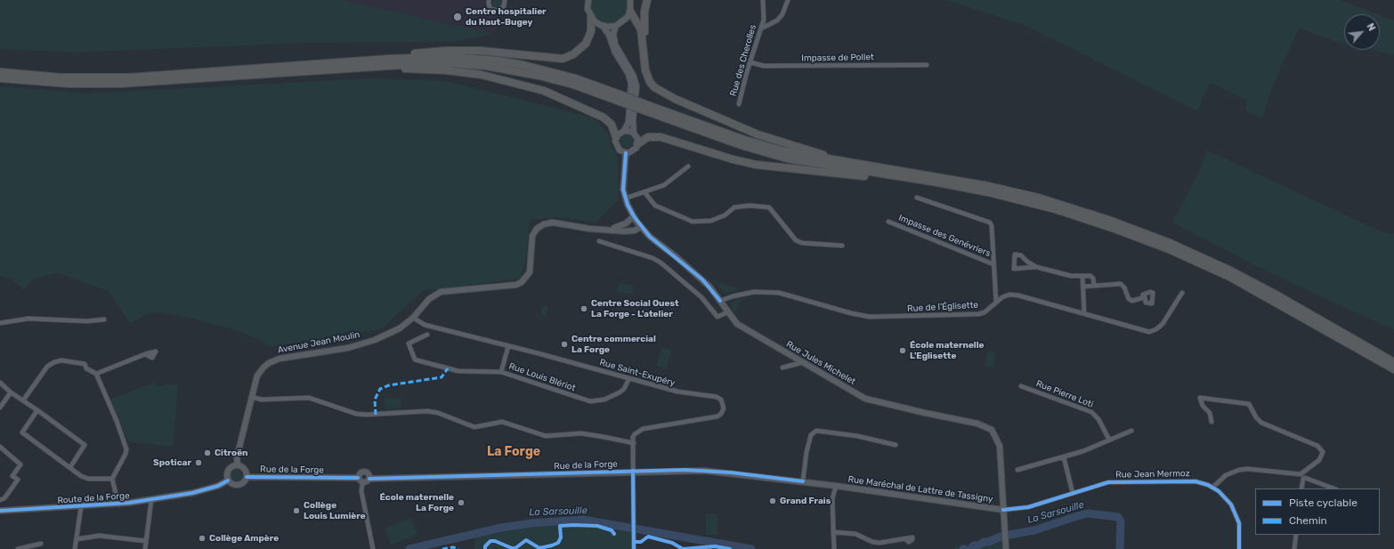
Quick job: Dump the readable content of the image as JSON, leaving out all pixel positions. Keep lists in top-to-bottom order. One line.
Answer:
{"streets":{"main road":["Avenue Jean Moulin","Rue Jules Michelet","Rue de la Forge","Rue Maréchal de Lattre de Tassigny","Route de la Forge"],"street":["Impasse de Pollet","Rue des Cherolles","Impasse des Genévriers","Rue de l'Églisette","Rue Saint-Exupéry","Rue Louis Blériot","Rue Pierre Loti","Rue Jean Mermoz"]},"crossings":[["Impasse de Pollet","Rue des Cherolles"],["Impasse des Genévriers","Rue de l'Églisette"],["Rue de l'Églisette","Rue Jules Michelet"],["Avenue Jean Moulin","Rue Jules Michelet"],["Avenue Jean Moulin","Rue Saint-Exupéry"],["Avenue Jean Moulin","Rue de la Forge"],["Avenue Jean Moulin","Route de la Forge"],["Rue Jules Michelet","Rue Jean Mermoz"],["Rue Jules Michelet","Rue Maréchal de Lattre de Tassigny"],["Rue Saint-Exupéry","Rue Louis Blériot"],["Rue Saint-Exupéry","Rue de la Forge"],["Rue de la Forge","Rue Maréchal de Lattre de Tassigny"],["Rue de la Forge","Route de la Forge"],["Rue Jean Mermoz","Rue Maréchal de Lattre de Tassigny"]],"districts":["La Forge"],"water":["La Sarsouille"],"places":["Centre hospitalier du Haut-Bugey","Centre Social Ouest La Forge - L'atelier","Centre commercial La Forge","École maternelle L'Eglisette","Citroën","Spoticar","Grand Frais","École maternelle La Forge","Collège Louis Lumière","Collège Ampère"],"legend":["Piste cyclable","Chemin"],"north":"top right"}
